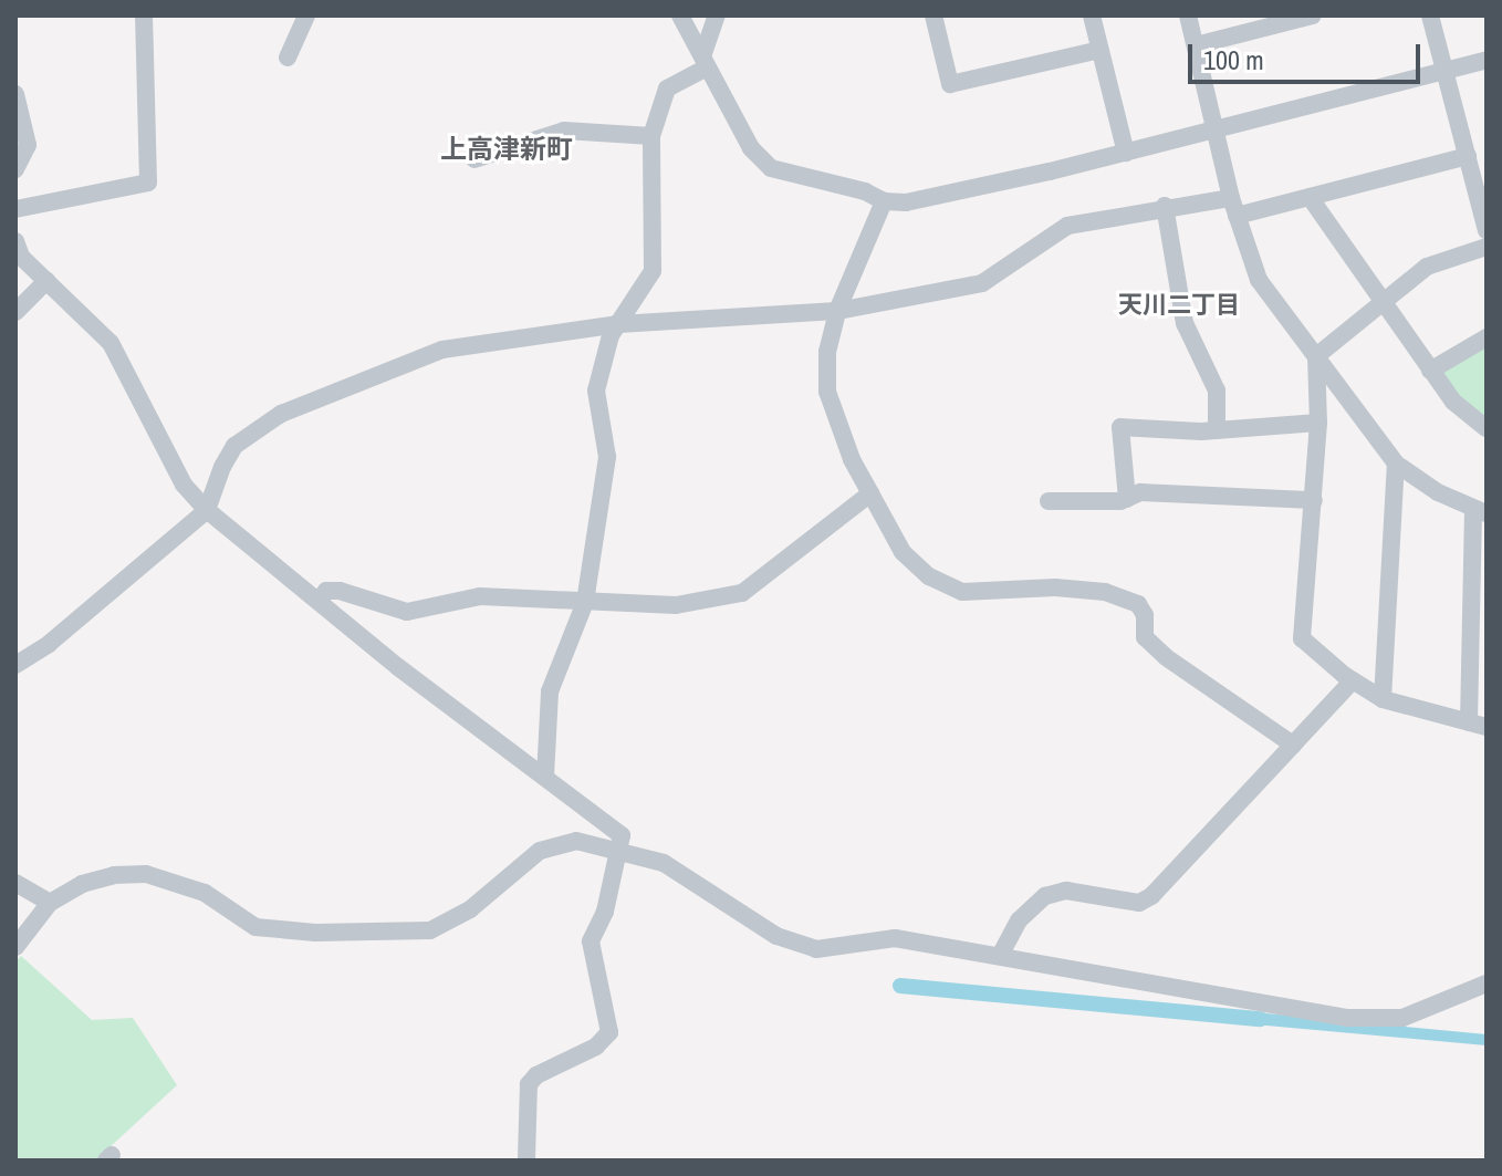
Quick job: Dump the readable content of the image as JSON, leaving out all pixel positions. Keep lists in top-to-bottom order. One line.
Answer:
{"districts":["上高津新町","天川二丁目"],"scale_bar":"100 m"}
